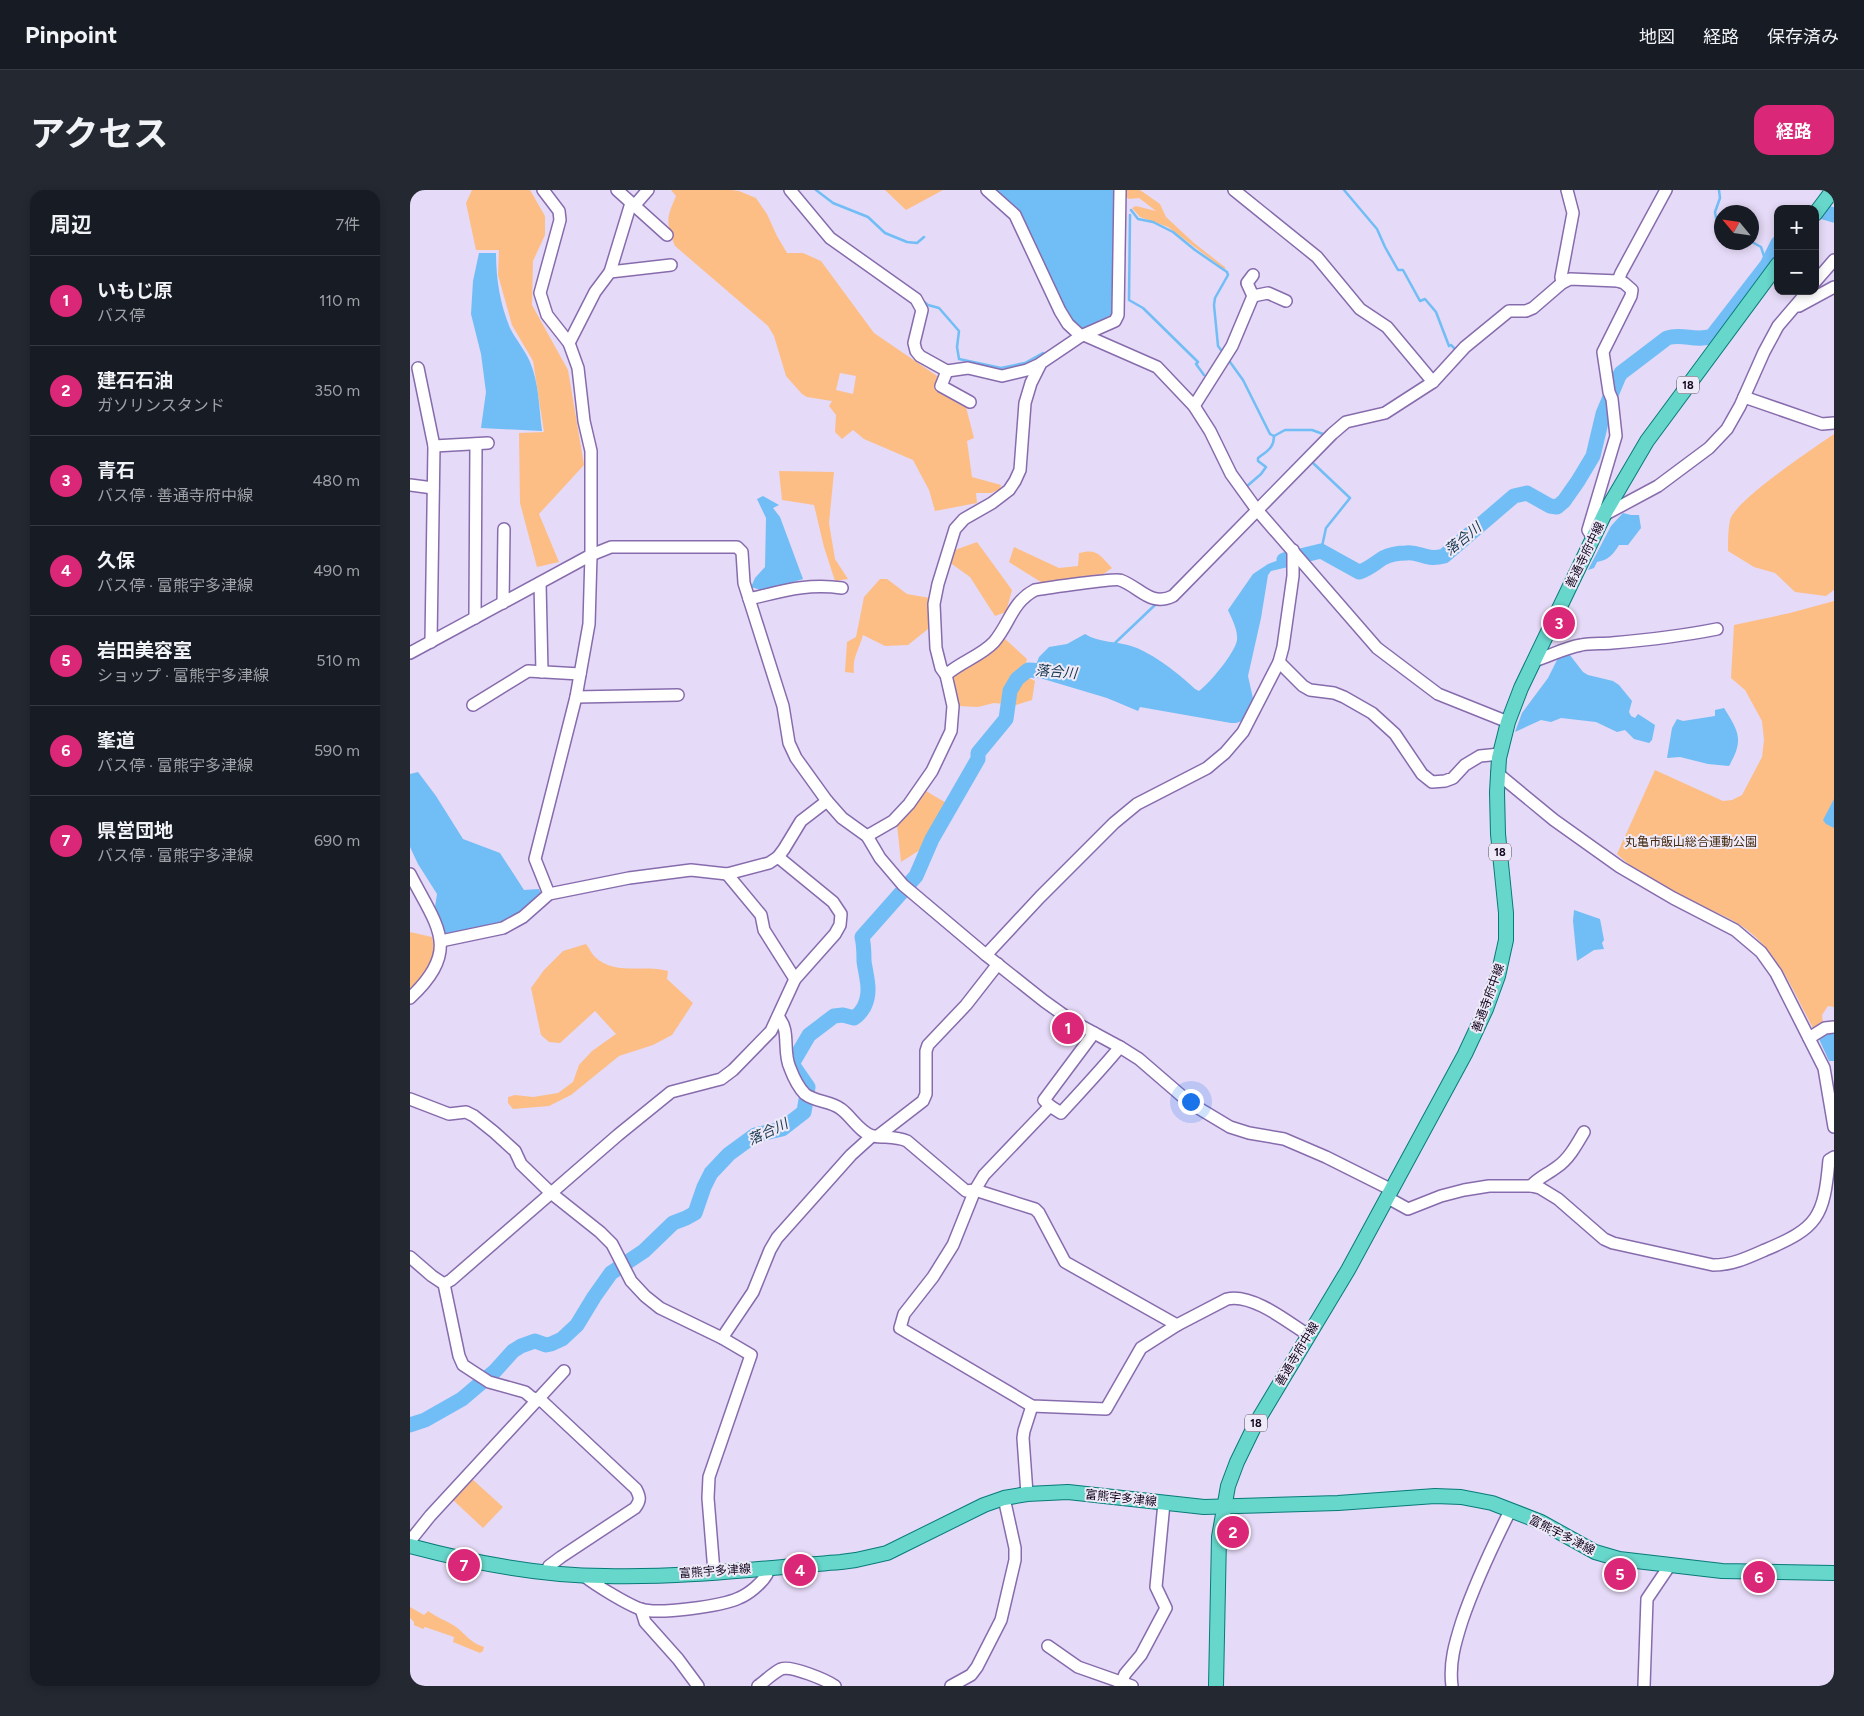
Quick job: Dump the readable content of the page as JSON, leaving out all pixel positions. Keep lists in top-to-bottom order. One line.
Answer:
{"streets":{"main road":["18","善通寺府中線","富熊宇多津線"]},"crossings":[["善通寺府中線","富熊宇多津線"]],"water":["落合川"],"parks":["丸亀市飯山総合運動公園"],"north":"top left","page":{"header":"Pinpoint","nav":["地図","経路","保存済み"],"title":"アクセス","buttons":"経路","heading":["周辺","7件"],"map_buttons":["+","−"],"list":[{"mark":"1","name":"いもじ原","note":"バス停","value":"110 m"},{"mark":"2","name":"建石石油","note":"ガソリンスタンド","value":"350 m"},{"mark":"3","name":"青石","note":"バス停 · 善通寺府中線","value":"480 m"},{"mark":"4","name":"久保","note":"バス停 · 富熊宇多津線","value":"490 m"},{"mark":"5","name":"岩田美容室","note":"ショップ · 富熊宇多津線","value":"510 m"},{"mark":"6","name":"峯道","note":"バス停 · 富熊宇多津線","value":"590 m"},{"mark":"7","name":"県営団地","note":"バス停 · 富熊宇多津線","value":"690 m"}],"pins":["3","1","2","7","4","5","6"]}}
